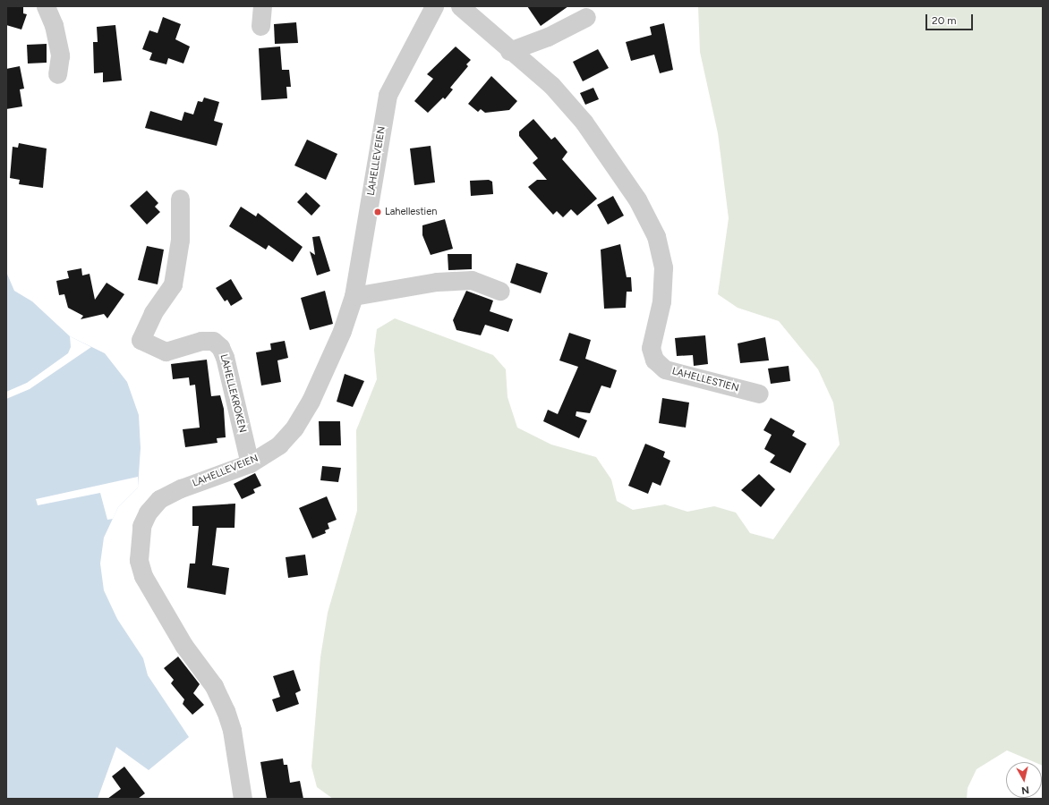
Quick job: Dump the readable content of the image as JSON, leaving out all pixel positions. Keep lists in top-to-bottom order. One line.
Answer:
{"streets":{"street":["LAHELLEVEIEN","LAHELLESTIEN","LAHELLEKROKEN"]},"crossings":[["LAHELLEVEIEN","LAHELLEKROKEN"]],"places":["Lahellestien"],"scale_bar":"20 m","north":"bottom"}
